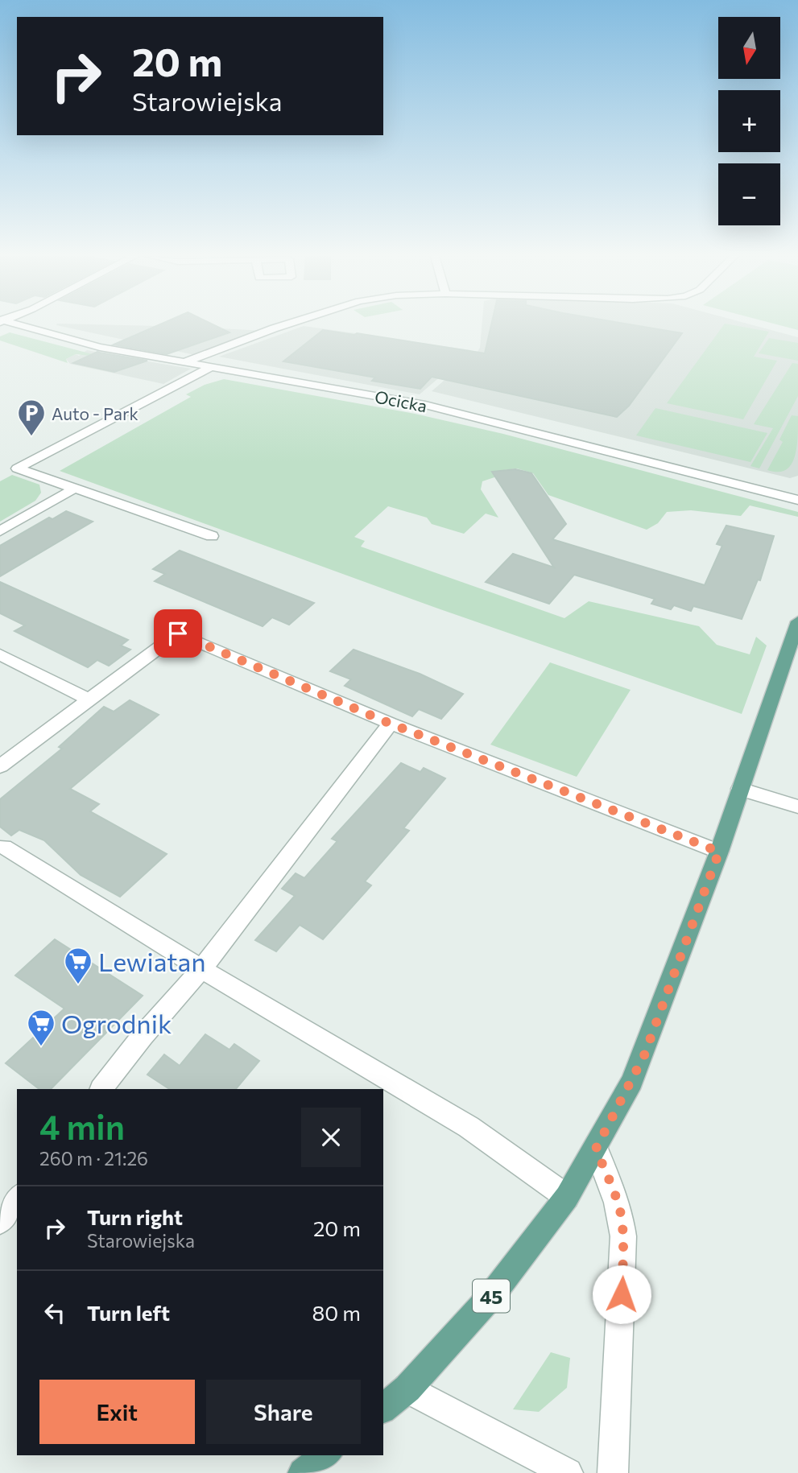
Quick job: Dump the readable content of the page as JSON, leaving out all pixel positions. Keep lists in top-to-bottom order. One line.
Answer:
{"streets":{"main road":["45"],"street":["Ocicka"]},"places":{"parking":["Auto - Park"],"supermarket":["Lewiatan","Ogrodnik"]},"north":"bottom","page":{"map_buttons":["+","−"],"turn":["20 m","Starowiejska"],"heading":["4 min","260 m · 21:26"],"list":[{"name":"Turn right","note":"Starowiejska","value":"20 m"},{"name":"Turn left","value":"80 m"}],"buttons":["Exit","Share"]}}
